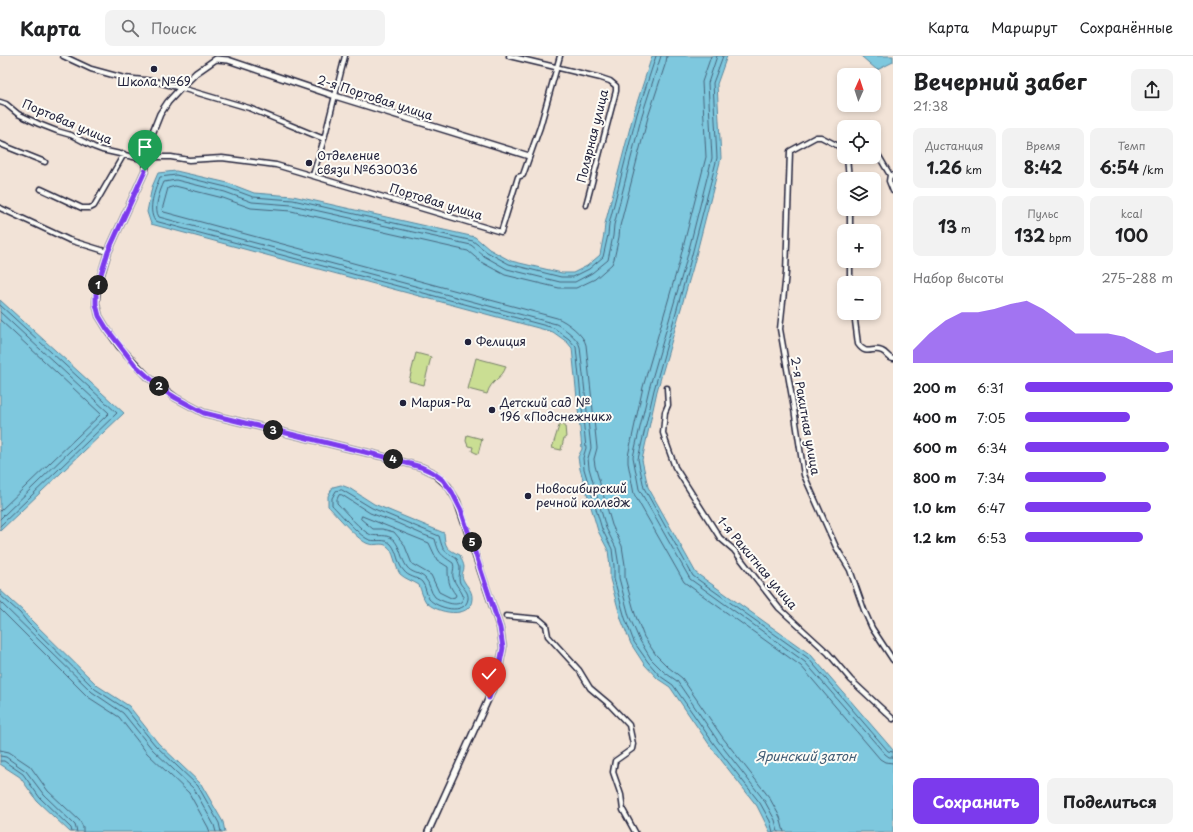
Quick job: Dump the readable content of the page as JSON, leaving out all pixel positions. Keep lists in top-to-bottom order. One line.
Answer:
{"streets":{"street":["2-я Портовая улица","Портовая улица","Полярная улица","2-я Ракитная улица","1-я Ракитная улица"]},"crossings":[["2-я Портовая улица","Портовая улица"]],"water":["Яринский затон"],"places":["Школа №69","Отделение связи №630036","Фелиция","Мария-Ра","Детский сад № 196 «Подснежник»","Новосибирский речной колледж"],"north":"top","page":{"header":"Карта","search":"Поиск","nav":["Карта","Маршрут","Сохранённые"],"heading":["Вечерний забег","21:38"],"map_buttons":["+","−"],"stats":[["Дистанция","1.26 km"],["Время","8:42"],["Темп","6:54 /km"],["13 m"],["Пульс","132 bpm"],["kcal","100"]],"chart":["Набор высоты","275–288 m"],"pins":["1","2","3","4","5"],"list":[{"name":"200 m","note":"6:31"},{"name":"400 m","note":"7:05"},{"name":"600 m","note":"6:34"},{"name":"800 m","note":"7:34"},{"name":"1.0 km","note":"6:47"},{"name":"1.2 km","note":"6:53"}],"buttons":["Сохранить","Поделиться"]}}
